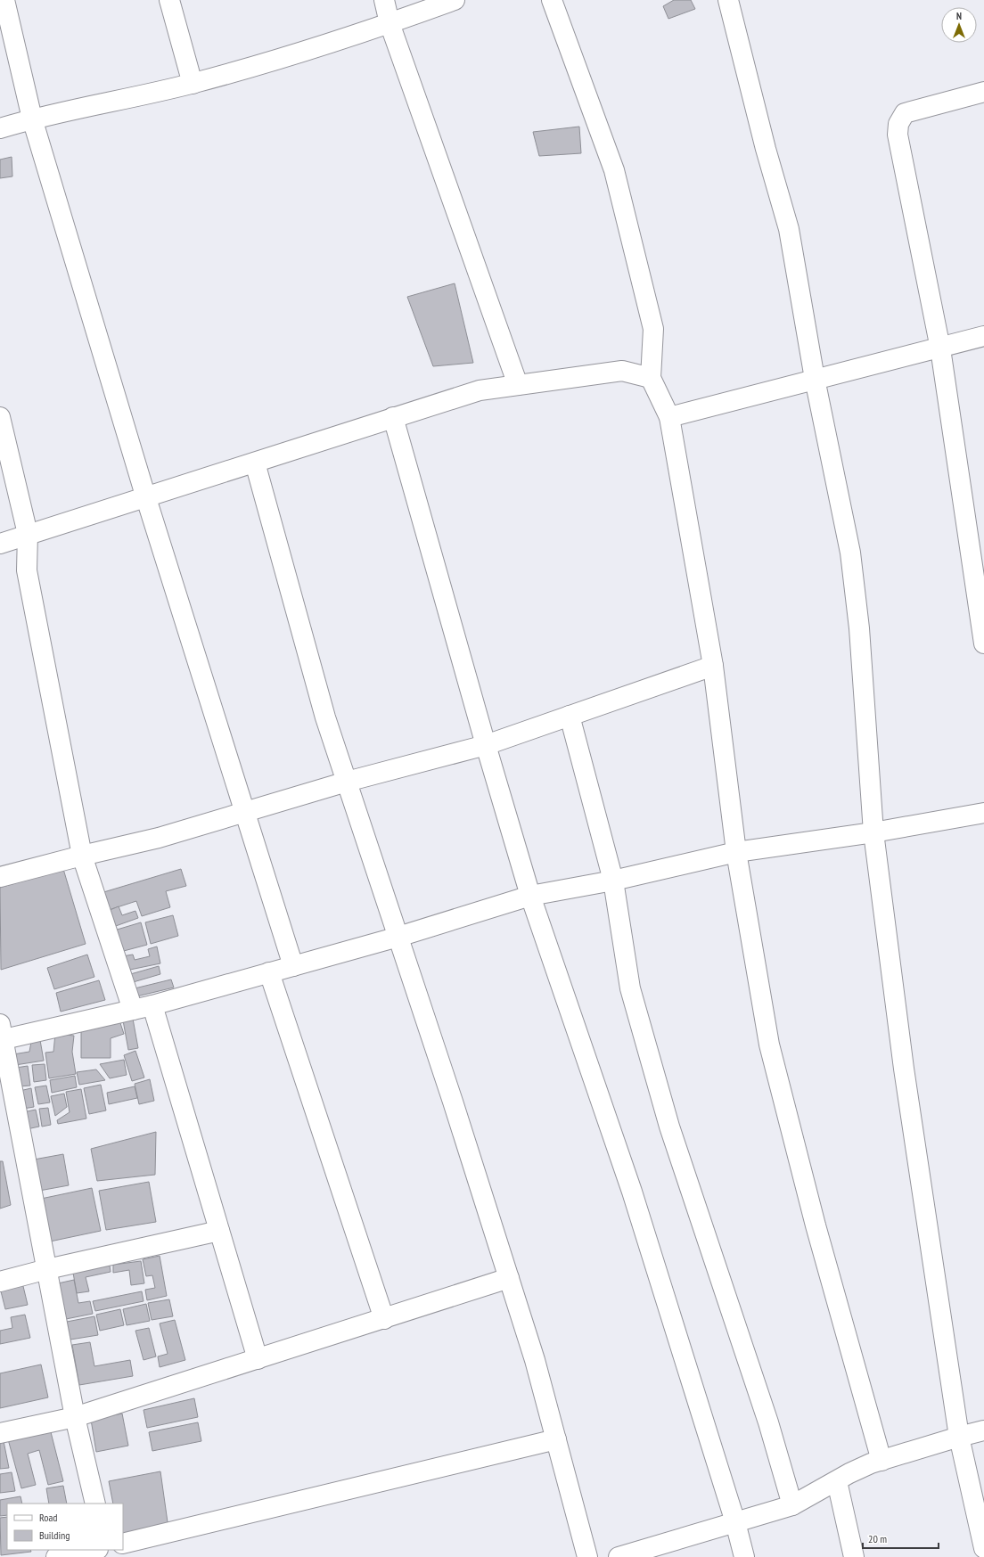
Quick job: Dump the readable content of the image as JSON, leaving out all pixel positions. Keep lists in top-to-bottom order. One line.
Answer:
{"legend":["Road","Building"],"scale_bar":"20 m","north":"top"}
